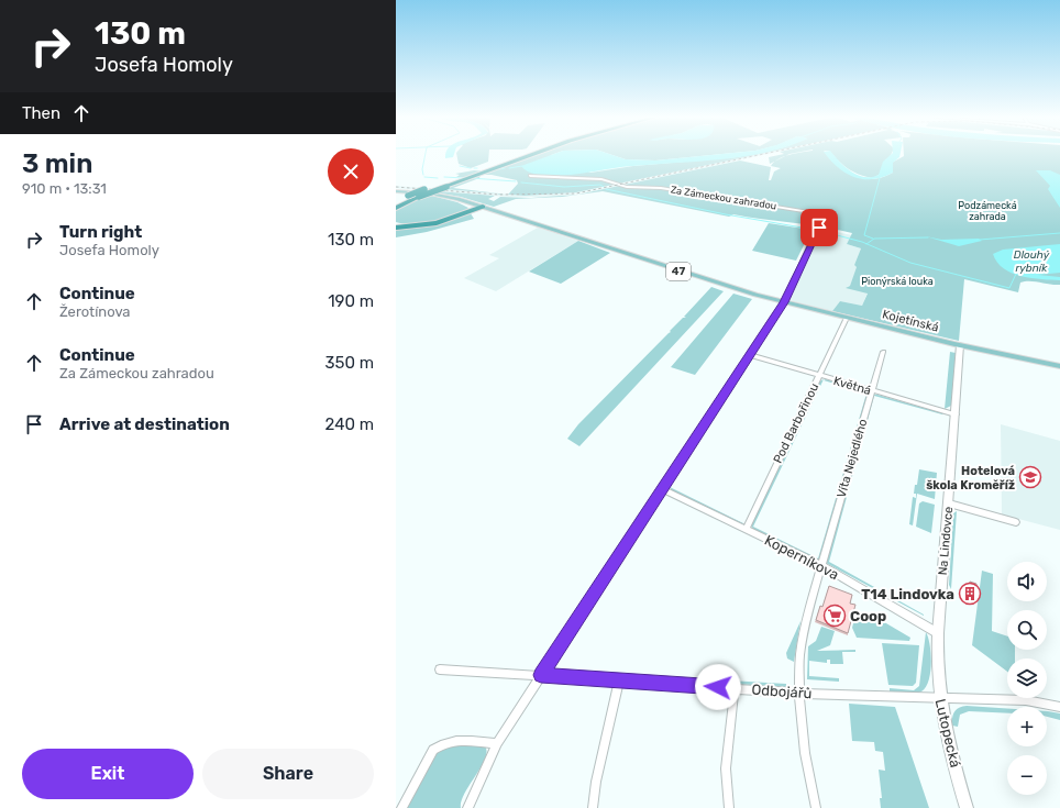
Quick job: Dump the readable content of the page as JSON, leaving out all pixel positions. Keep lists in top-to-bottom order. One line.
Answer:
{"streets":{"main road":["47","Kojetínská","Na Lindovce","Lutopecká"],"street":["Za Zámeckou zahradou","Květná","Pod Barbořinou","Víta Nejedlého","Koperníkova","Odbojářů"]},"crossings":[["Za Zámeckou zahradou","Kojetínská"],["47","Kojetínská"],["Kojetínská","Pod Barbořinou"],["Kojetínská","Na Lindovce"],["Květná","Pod Barbořinou"],["Květná","Víta Nejedlého"],["Květná","Na Lindovce"],["Pod Barbořinou","Koperníkova"],["Víta Nejedlého","Koperníkova"],["Víta Nejedlého","Odbojářů"],["Na Lindovce","Koperníkova"],["Na Lindovce","Lutopecká"],["Odbojářů","Lutopecká"]],"water":["Dlouhý rybník"],"parks":["Podzámecká zahrada","Pionýrská louka"],"places":{"school or university":["Hotelová škola Kroměříž"],"building":["T14 Lindovka"],"supermarket":["Coop"]},"page":{"turn":["130 m","Josefa Homoly"],"then":"Then","heading":["3 min","910 m · 13:31"],"list":[{"name":"Turn right","note":"Josefa Homoly","value":"130 m"},{"name":"Continue","note":"Žerotínova","value":"190 m"},{"name":"Continue","note":"Za Zámeckou zahradou","value":"350 m"},{"name":"Arrive at destination","value":"240 m"}],"map_buttons":["+","−"],"buttons":["Exit","Share"]}}
